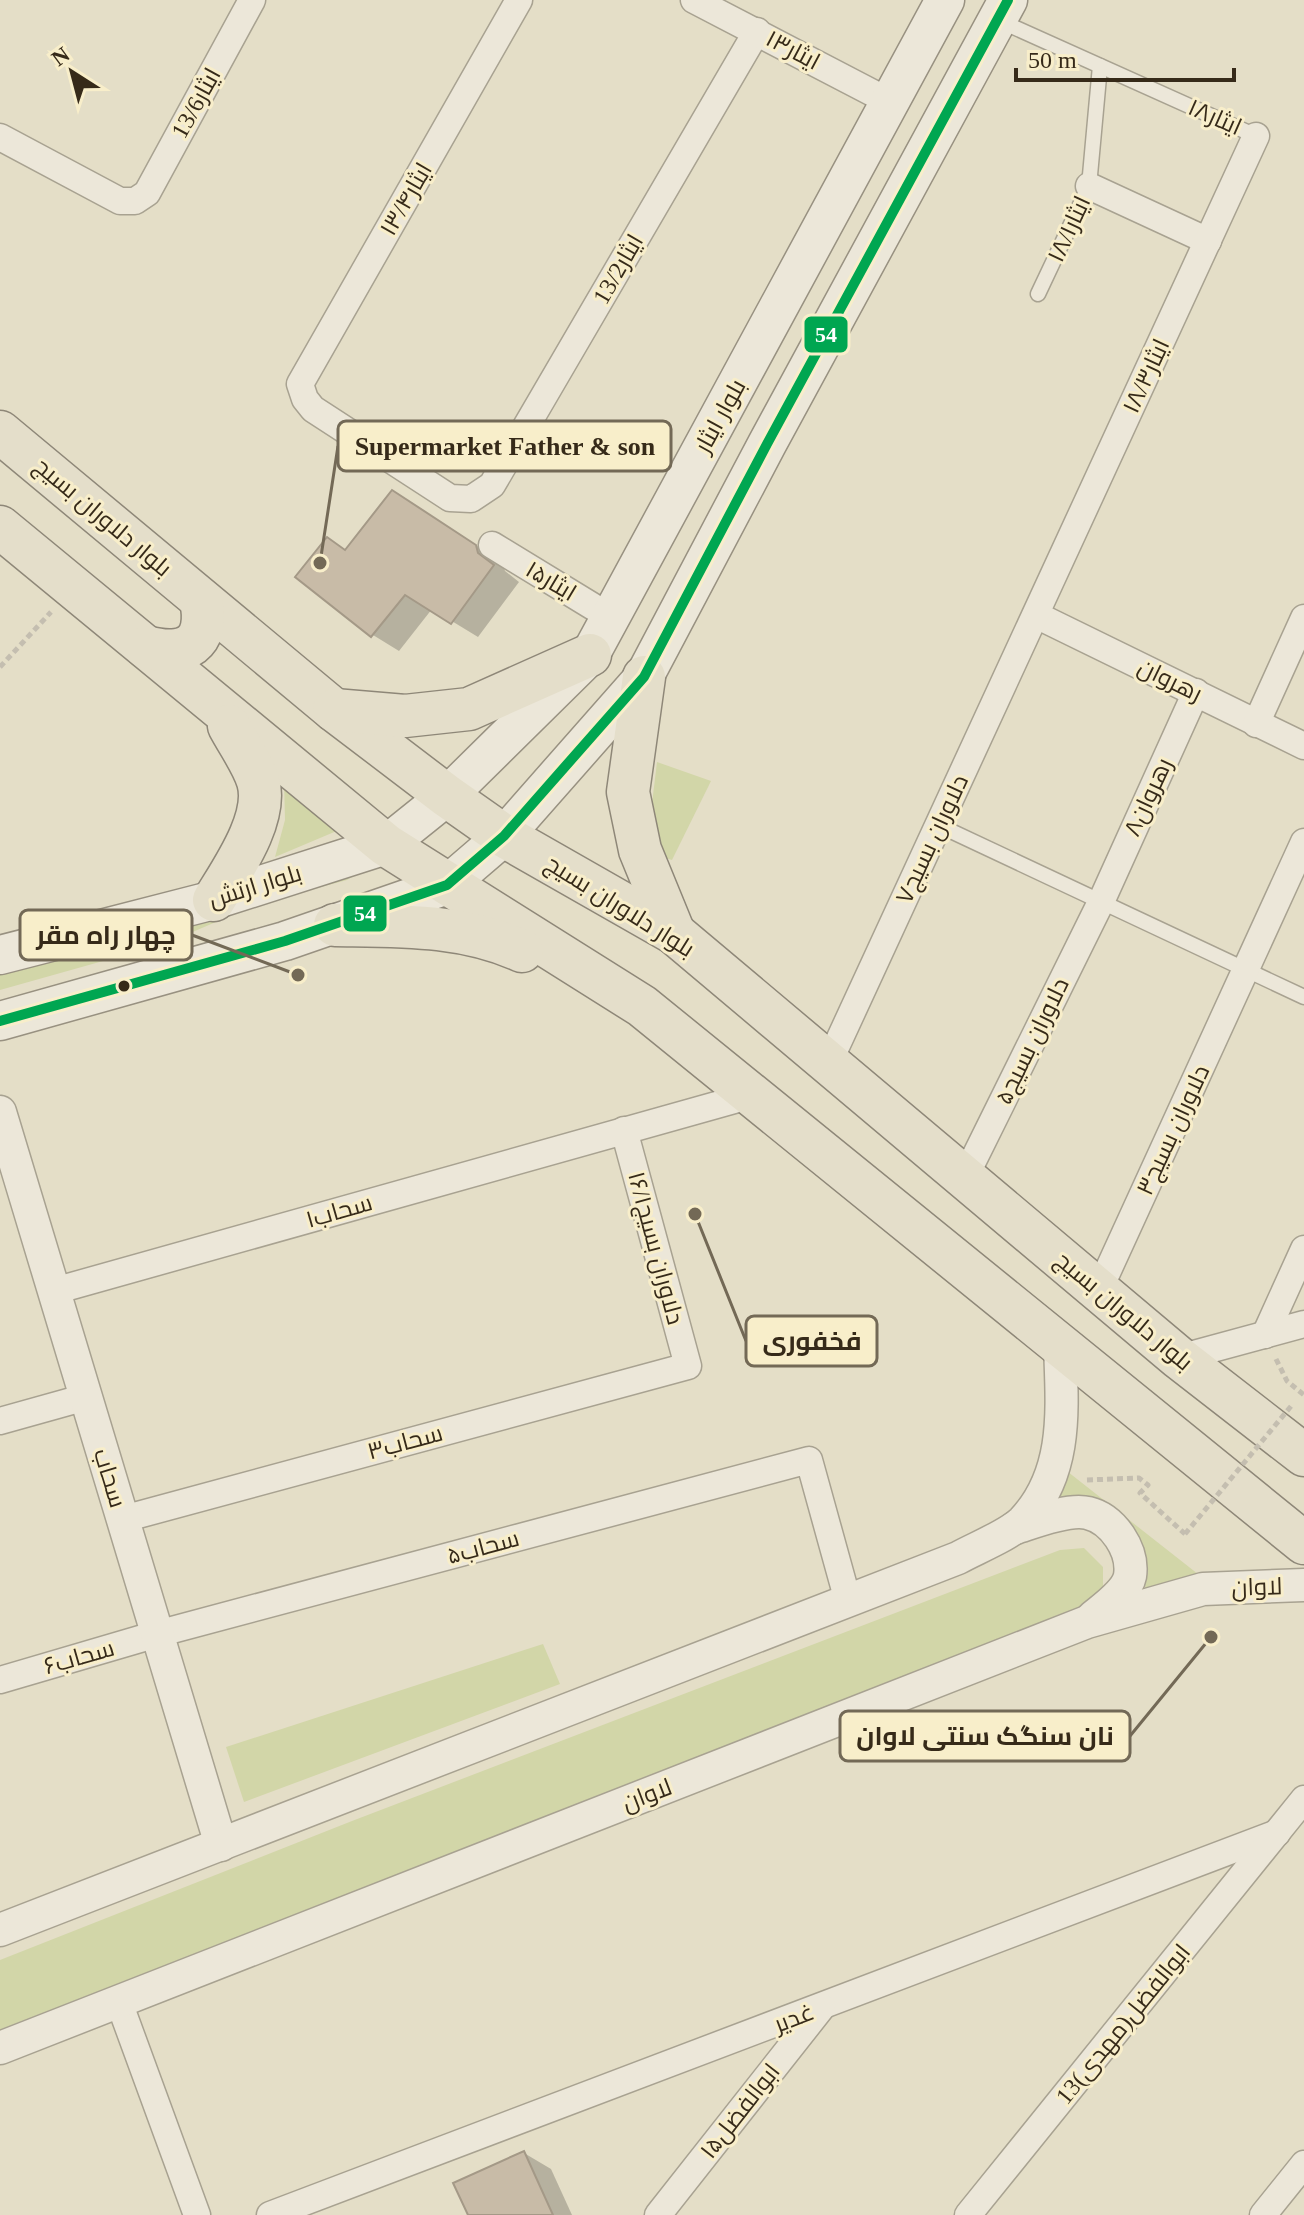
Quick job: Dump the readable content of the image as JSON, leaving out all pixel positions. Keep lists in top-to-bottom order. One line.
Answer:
{"streets":{"main road":["بلوار ایثار","بلوار دلاوران بسیج","بلوار ارتش"],"street":["ایثار۱۳","ایثار13/6","ایثار۱۳/۴","ایثار13/2","ایثار۱۸/۳","ایثار۱۵","رهروان","رهروان۸","دلاوران بسیج۷","دلاوران بسیج۵","دلاوران بسیج۳","۱سحاب","دلاوران بسیج۱۶/۱","۳سحاب","سحاب","۵سحاب","لاوان","۶سحاب","غدیر","13ابوالفضل(مهدی)","ابوالفضل۱۵"],"lane":["ایثار۱۸","ایثار۱۸/۱"]},"crossings":[["ایثار۱۳","ایثار13/2"],["ایثار۱۳","بلوار ایثار"],["ایثار۱۸","ایثار۱۸/۱"],["ایثار۱۸","ایثار۱۸/۳"],["ایثار۱۳/۴","ایثار13/2"],["ایثار۱۸/۳","رهروان"],["ایثار۱۸/۳","دلاوران بسیج۷"],["بلوار ایثار","بلوار دلاوران بسیج"],["بلوار ایثار","ایثار۱۵"],["بلوار ایثار","بلوار ارتش"],["بلوار دلاوران بسیج","دلاوران بسیج۷"],["بلوار دلاوران بسیج","بلوار ارتش"],["بلوار دلاوران بسیج","دلاوران بسیج۵"],["بلوار دلاوران بسیج","دلاوران بسیج۳"],["رهروان","رهروان۸"],["رهروان","دلاوران بسیج۷"],["رهروان۸","دلاوران بسیج۵"],["۱سحاب","دلاوران بسیج۱۶/۱"],["۱سحاب","سحاب"],["دلاوران بسیج۱۶/۱","۳سحاب"],["۳سحاب","سحاب"],["سحاب","۵سحاب"],["سحاب","۶سحاب"],["۵سحاب","۶سحاب"],["غدیر","13ابوالفضل(مهدی)"],["غدیر","ابوالفضل۱۵"]],"places":["Supermarket Father & son","چهار راه مقر‍","فخفوری","نان سنگک سنتی لاوان"],"lines":["transit line 54"],"scale_bar":"50 m","north":"top left"}
